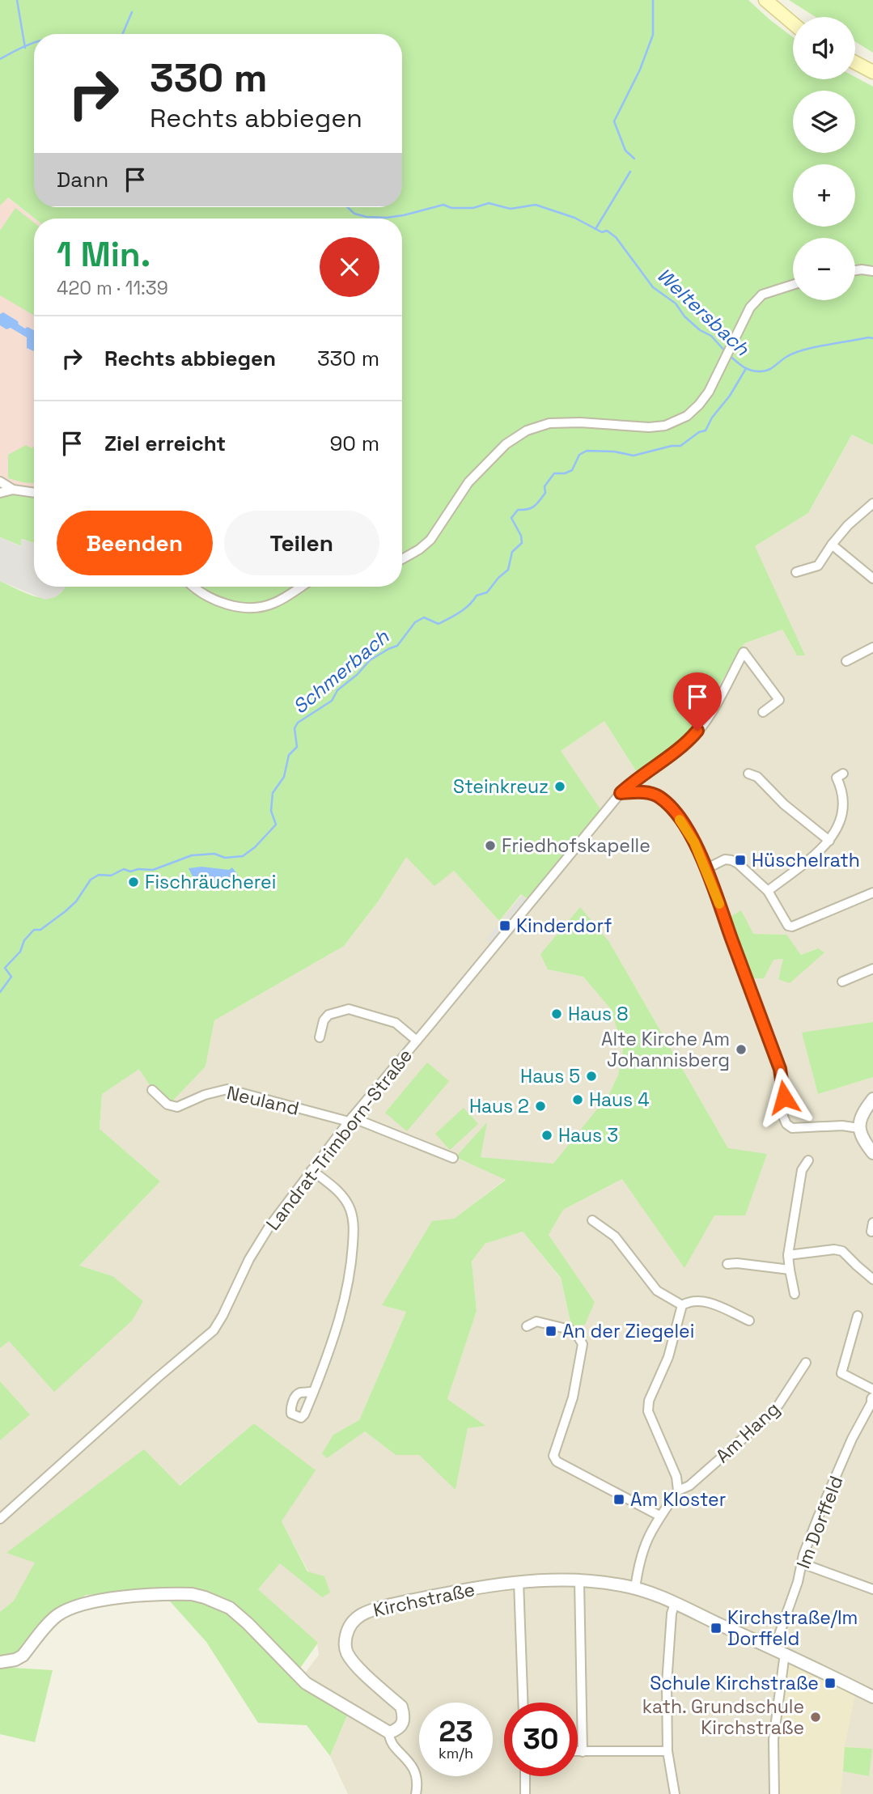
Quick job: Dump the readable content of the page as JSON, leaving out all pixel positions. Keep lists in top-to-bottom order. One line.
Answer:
{"streets":{"street":["Neuland","Landrat-Trimborn-Straße","Am Hang","Im Dorffeld","Kirchstraße"]},"crossings":[["Neuland","Landrat-Trimborn-Straße"],["Im Dorffeld","Kirchstraße"]],"water":["Weltersbach","Schmerbach"],"places":{"other":["Steinkreuz","Friedhofskapelle","Fischräucherei","Haus 8","Alte Kirche Am Johannisberg","Haus 5","Haus 4","Haus 2","Haus 3","kath. Grundschule Kirchstraße"],"transit":["Hüschelrath","Kinderdorf","An der Ziegelei","Am Kloster","Kirchstraße/Im Dorffeld","Schule Kirchstraße"]},"page":{"map_buttons":["+","−"],"turn":["330 m","Rechts abbiegen"],"then":"Dann","heading":["1 Min.","420 m · 11:39"],"list":[{"name":"Rechts abbiegen","value":"330 m"},{"name":"Ziel erreicht","value":"90 m"}],"buttons":["Beenden","Teilen"],"speed":"23 km/h","limit":"30"}}
